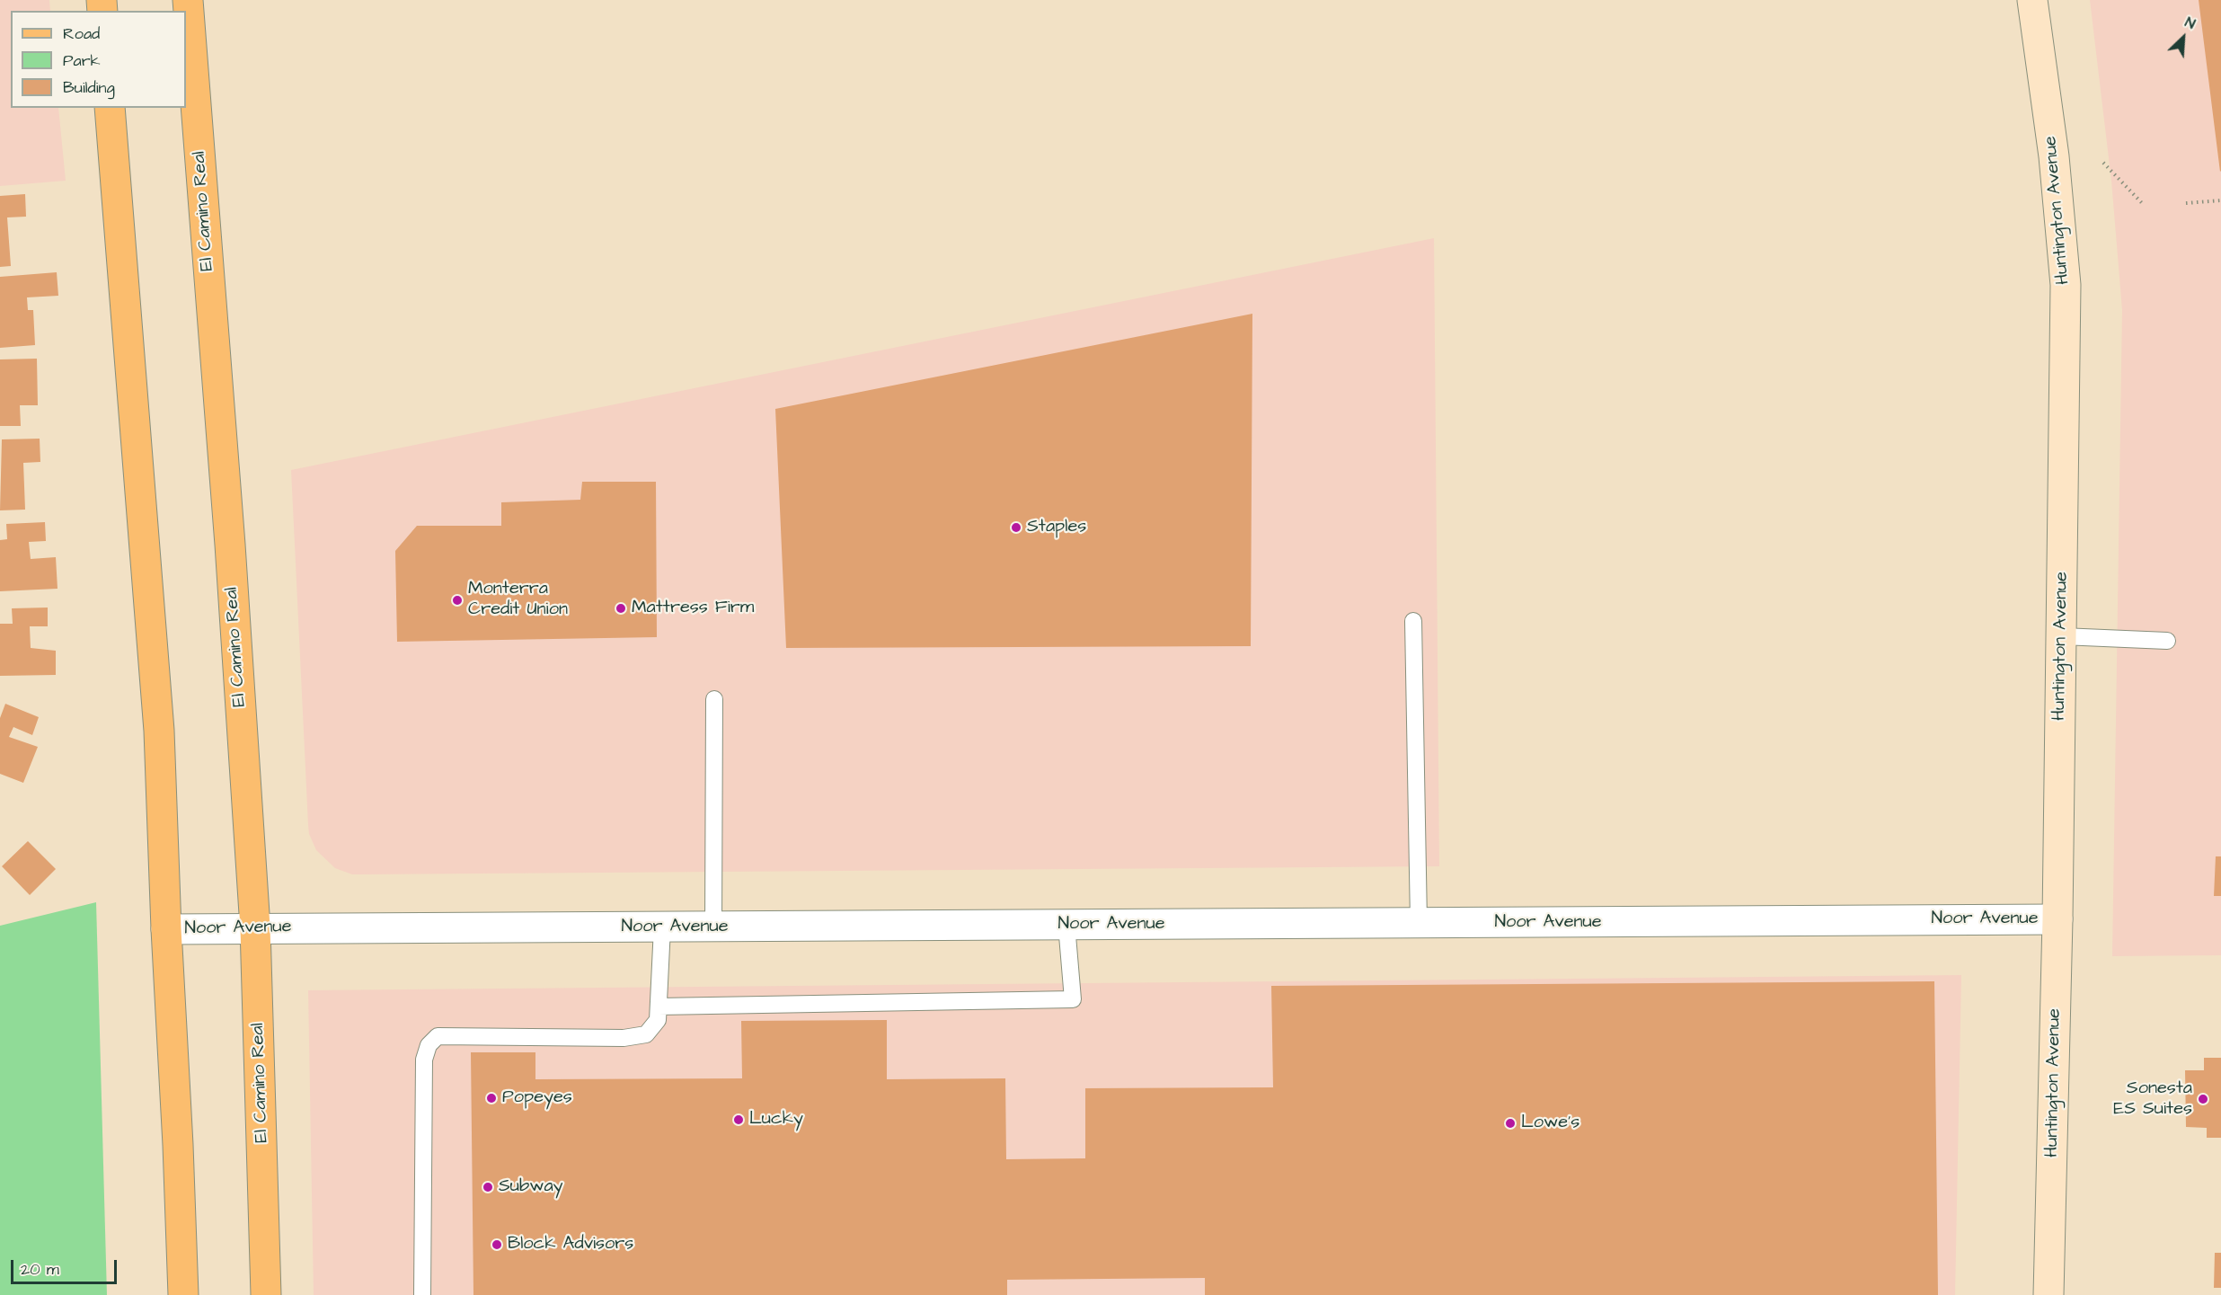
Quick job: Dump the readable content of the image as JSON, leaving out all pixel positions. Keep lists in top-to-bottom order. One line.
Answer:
{"streets":{"main road":["El Camino Real"],"street":["Huntington Avenue","Noor Avenue"]},"crossings":[["Huntington Avenue","Noor Avenue"],["El Camino Real","Noor Avenue"]],"places":["Staples","Monterra Credit Union","Mattress Firm","Popeyes","Sonesta ES Suites","Lucky","Lowe's","Subway","Block Advisors"],"legend":["Road","Park","Building"],"scale_bar":"20 m","north":"top right"}
